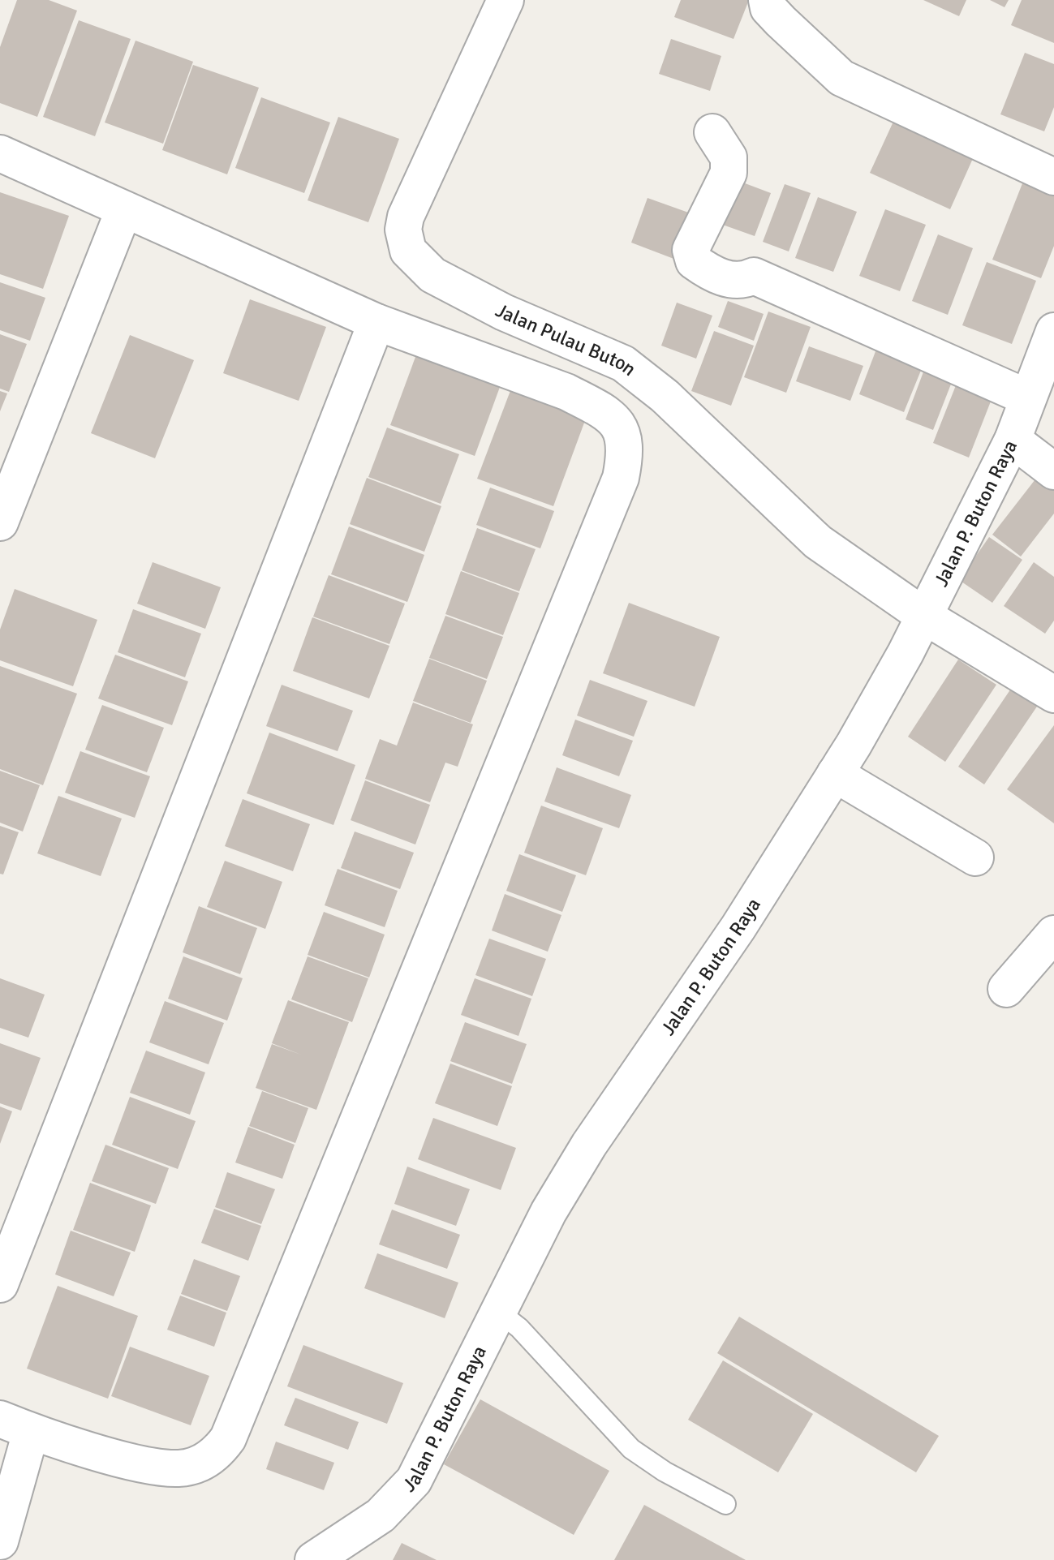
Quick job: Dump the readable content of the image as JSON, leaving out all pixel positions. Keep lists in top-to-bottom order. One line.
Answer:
{"streets":{"street":["Jalan Pulau Buton","Jalan P. Buton Raya"]},"crossings":[["Jalan Pulau Buton","Jalan P. Buton Raya"]]}
